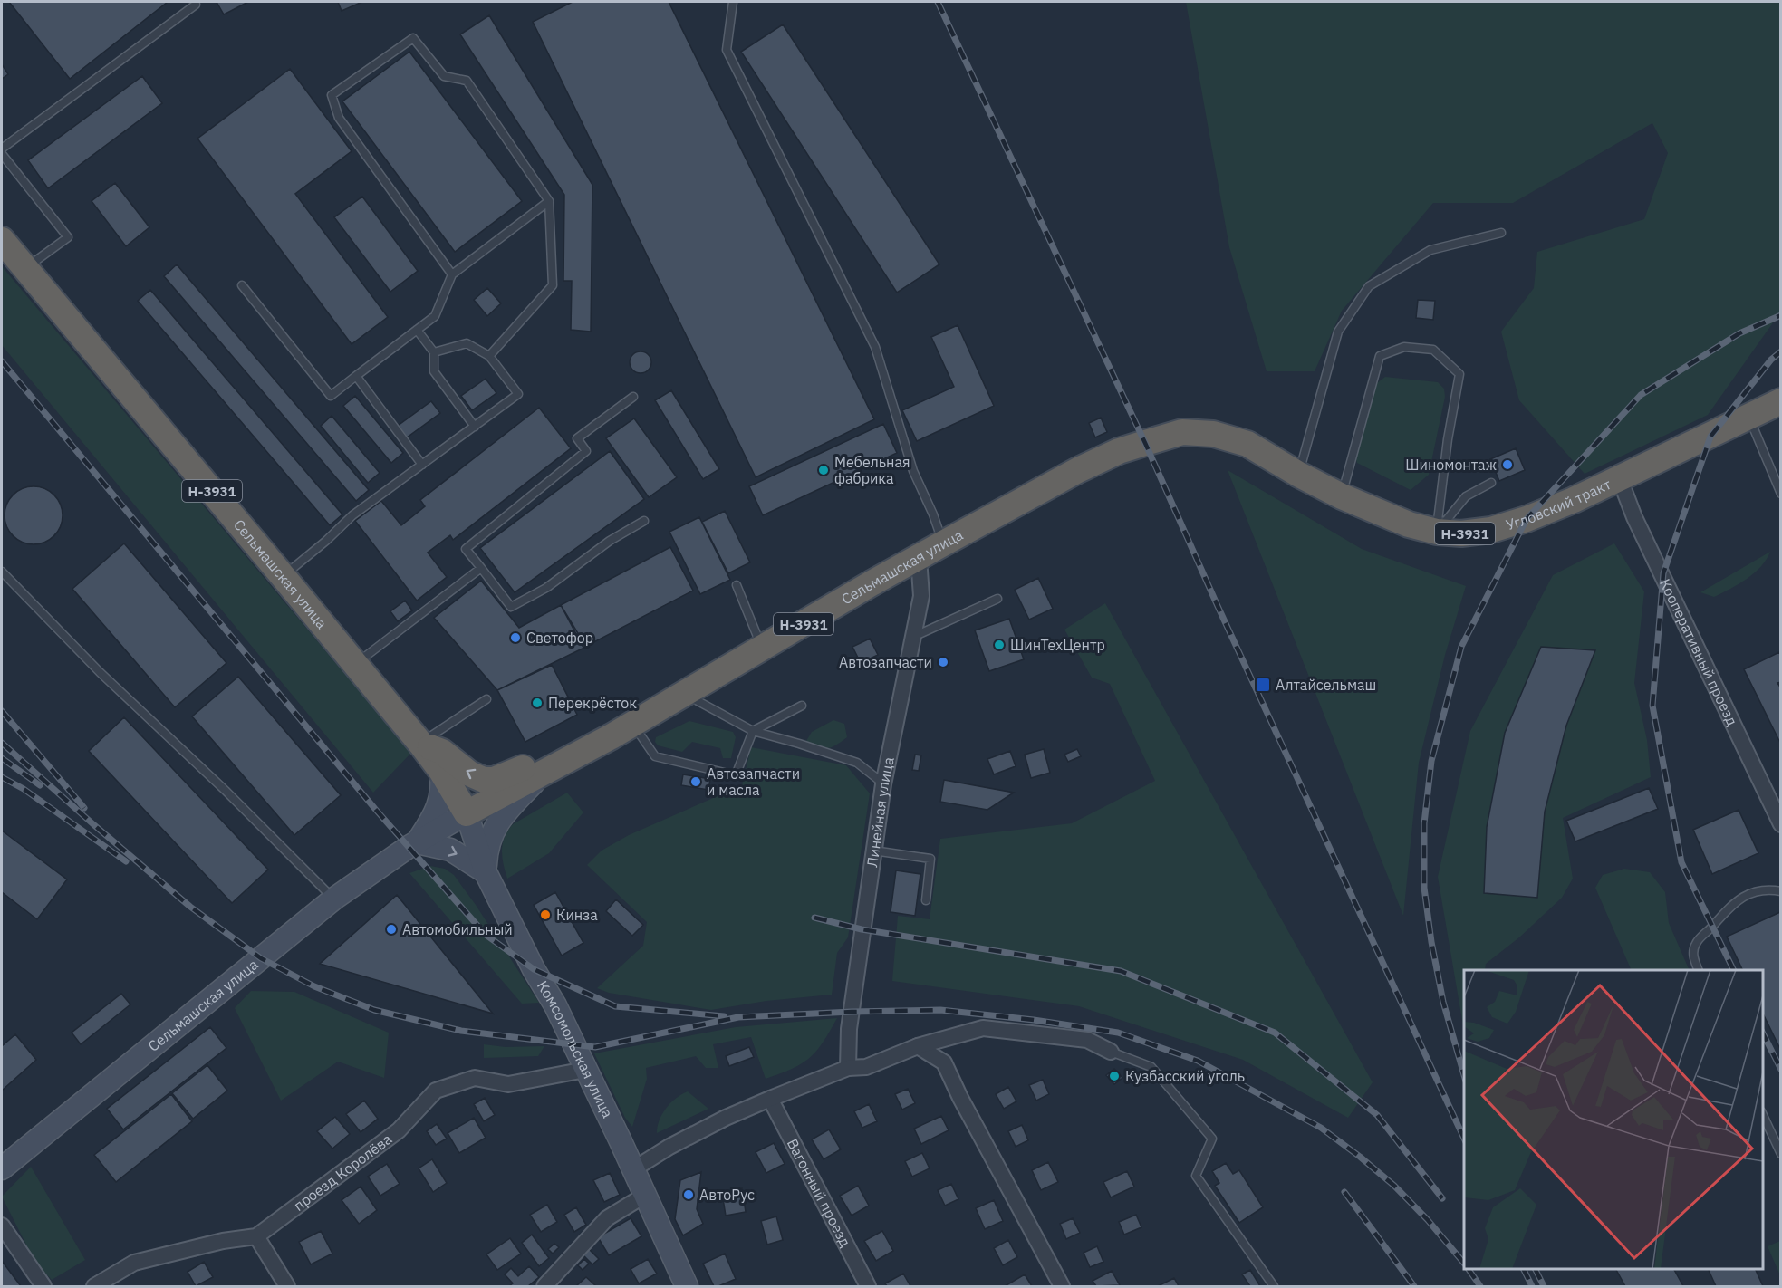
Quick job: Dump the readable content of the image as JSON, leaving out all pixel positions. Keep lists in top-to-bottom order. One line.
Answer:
{"streets":{"highway":["Н-3931","Угловский тракт","Сельмашская улица"],"main road":["Комсомольская улица"],"street":["Кооперативный проезд","Линейная улица","проезд Королёва","Вагонный проезд"]},"crossings":[["Угловский тракт","Сельмашская улица"],["Угловский тракт","Кооперативный проезд"],["Сельмашская улица","Линейная улица"],["Сельмашская улица","Комсомольская улица"],["Комсомольская улица","проезд Королёва"]],"places":{"other":["Шиномонтаж","Мебельная фабрика","Светофор","ШинТехЦентр","Автозапчасти","Перекрёсток","Автозапчасти и масла","Кинза","Автомобильный","Кузбасский уголь","АвтоРус"],"transit":["Алтайсельмаш"]}}
